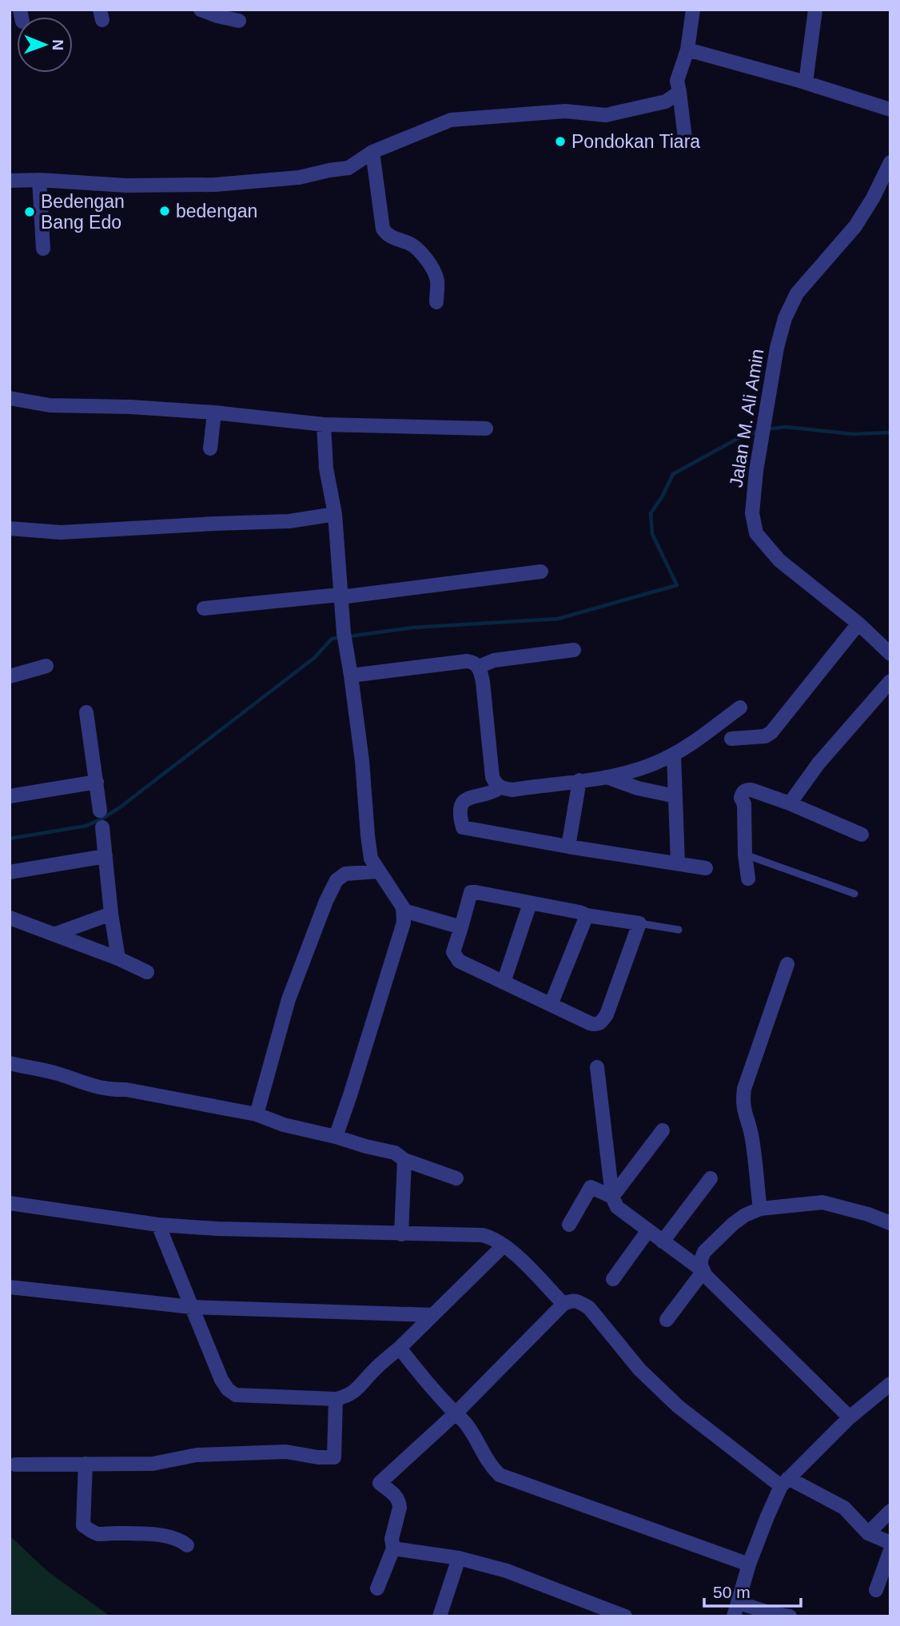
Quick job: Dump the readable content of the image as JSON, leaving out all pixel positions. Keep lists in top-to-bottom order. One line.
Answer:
{"streets":{"street":["Jalan M. Ali Amin"]},"places":["Pondokan Tiara","bedengan","Bedengan Bang Edo"],"scale_bar":"50 m","north":"right"}
